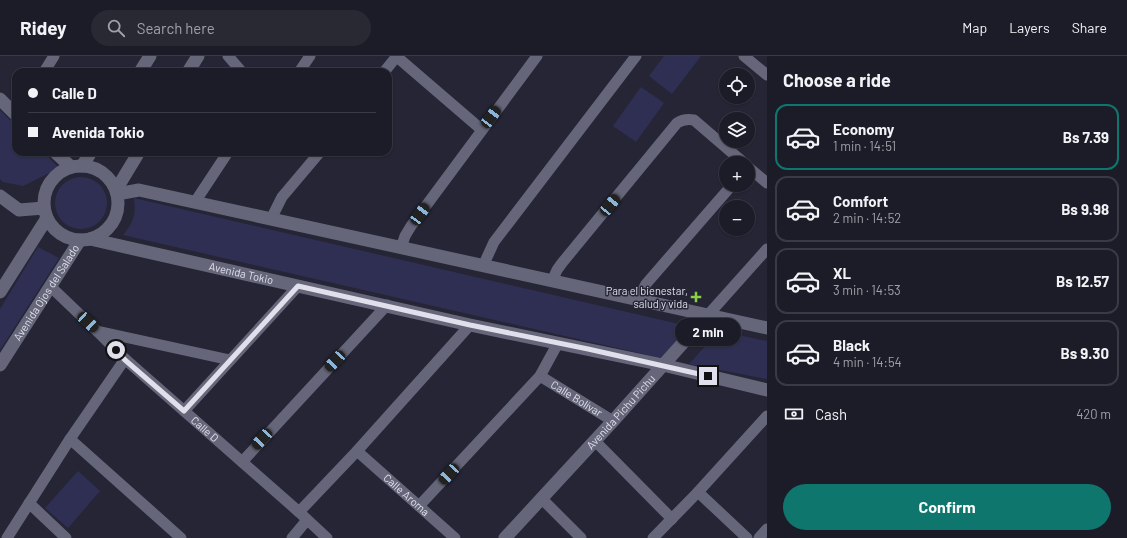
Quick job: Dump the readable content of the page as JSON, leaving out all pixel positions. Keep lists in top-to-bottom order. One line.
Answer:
{"streets":{"street":["Avenida Tokio","Avenida Ojos del Salado","Calle Bolívar","Avenida Pichu Pichu","Calle D","Calle Aroma"]},"crossings":[["Avenida Tokio","Avenida Ojos del Salado"],["Avenida Tokio","Avenida Pichu Pichu"],["Avenida Ojos del Salado","Calle D"],["Calle Bolívar","Avenida Pichu Pichu"]],"places":{"health":["Para el bienestar, salud y vida"]},"page":{"header":"Ridey","search":"Search here","nav":["Map","Layers","Share"],"heading":"Choose a ride","map_buttons":["+","−"],"banner":["Calle D","Avenida Tokio"],"list":[{"name":"Economy","note":"1 min · 14:51","value":"Bs 7.39"},{"name":"Comfort","note":"2 min · 14:52","value":"Bs 9.98"},{"name":"XL","note":"3 min · 14:53","value":"Bs 12.57"},{"name":"Black","note":"4 min · 14:54","value":"Bs 9.30"}],"bubble":"2 min","pay":["Cash","420 m"],"buttons":"Confirm"}}
